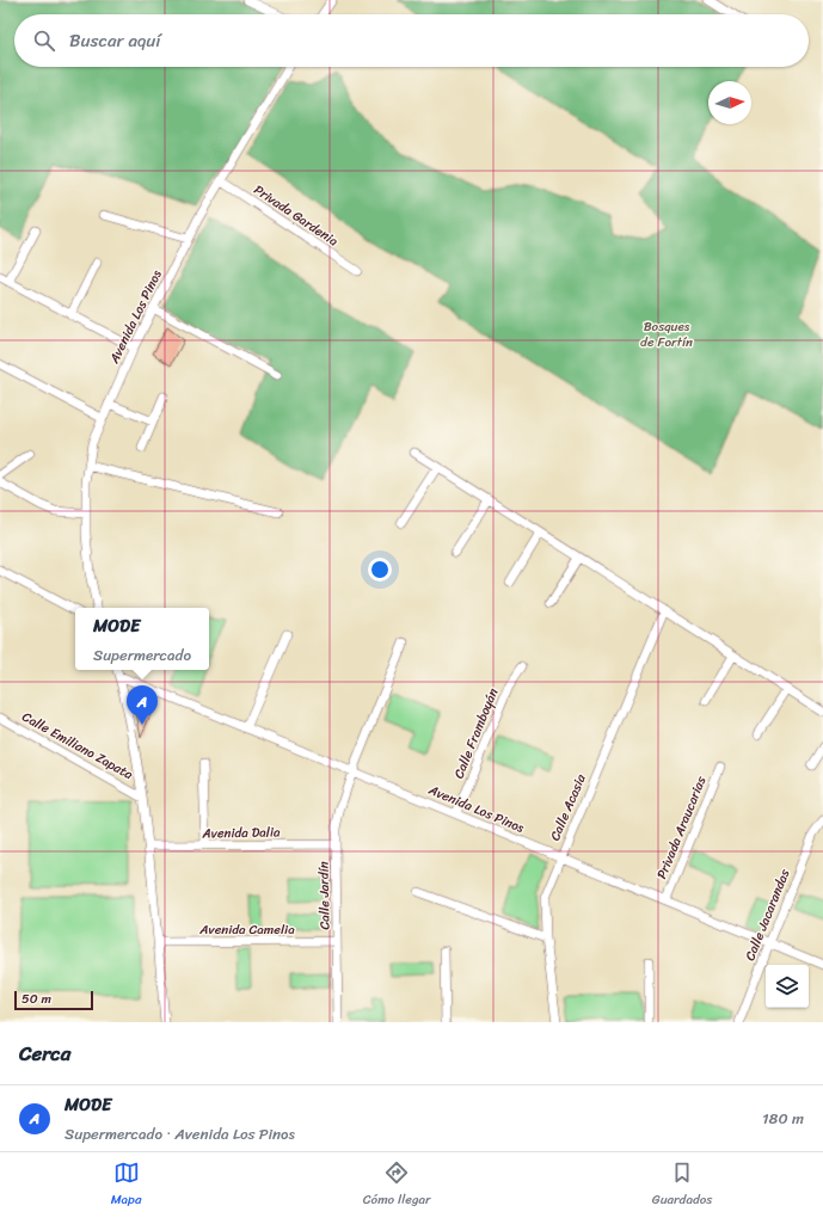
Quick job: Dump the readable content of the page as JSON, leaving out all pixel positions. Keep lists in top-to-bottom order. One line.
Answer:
{"streets":{"street":["Privada Gardenia","Avenida Los Pinos","Calle Framboyán","Calle Emiliano Zapata","Calle Acasia","Privada Araucarias","Avenida Dalia","Calle Jardín","Calle Jacarandas","Avenida Camelia"]},"crossings":[["Privada Gardenia","Avenida Los Pinos"],["Avenida Los Pinos","Calle Framboyán"],["Avenida Los Pinos","Calle Acasia"],["Avenida Los Pinos","Privada Araucarias"],["Avenida Los Pinos","Calle Jardín"],["Avenida Los Pinos","Calle Jacarandas"],["Avenida Dalia","Calle Jardín"],["Calle Jardín","Avenida Camelia"]],"parks":["Bosques de Fortín"],"scale_bar":"50 m","north":"right","page":{"search":"Buscar aquí","popup":["MODE","Supermercado"],"pins":"A","scale":"50 m","heading":"Cerca","list":[{"mark":"A","name":"MODE","note":"Supermercado · Avenida Los Pinos","value":"180 m"}],"nav":["Mapa","Cómo llegar","Guardados"]}}
